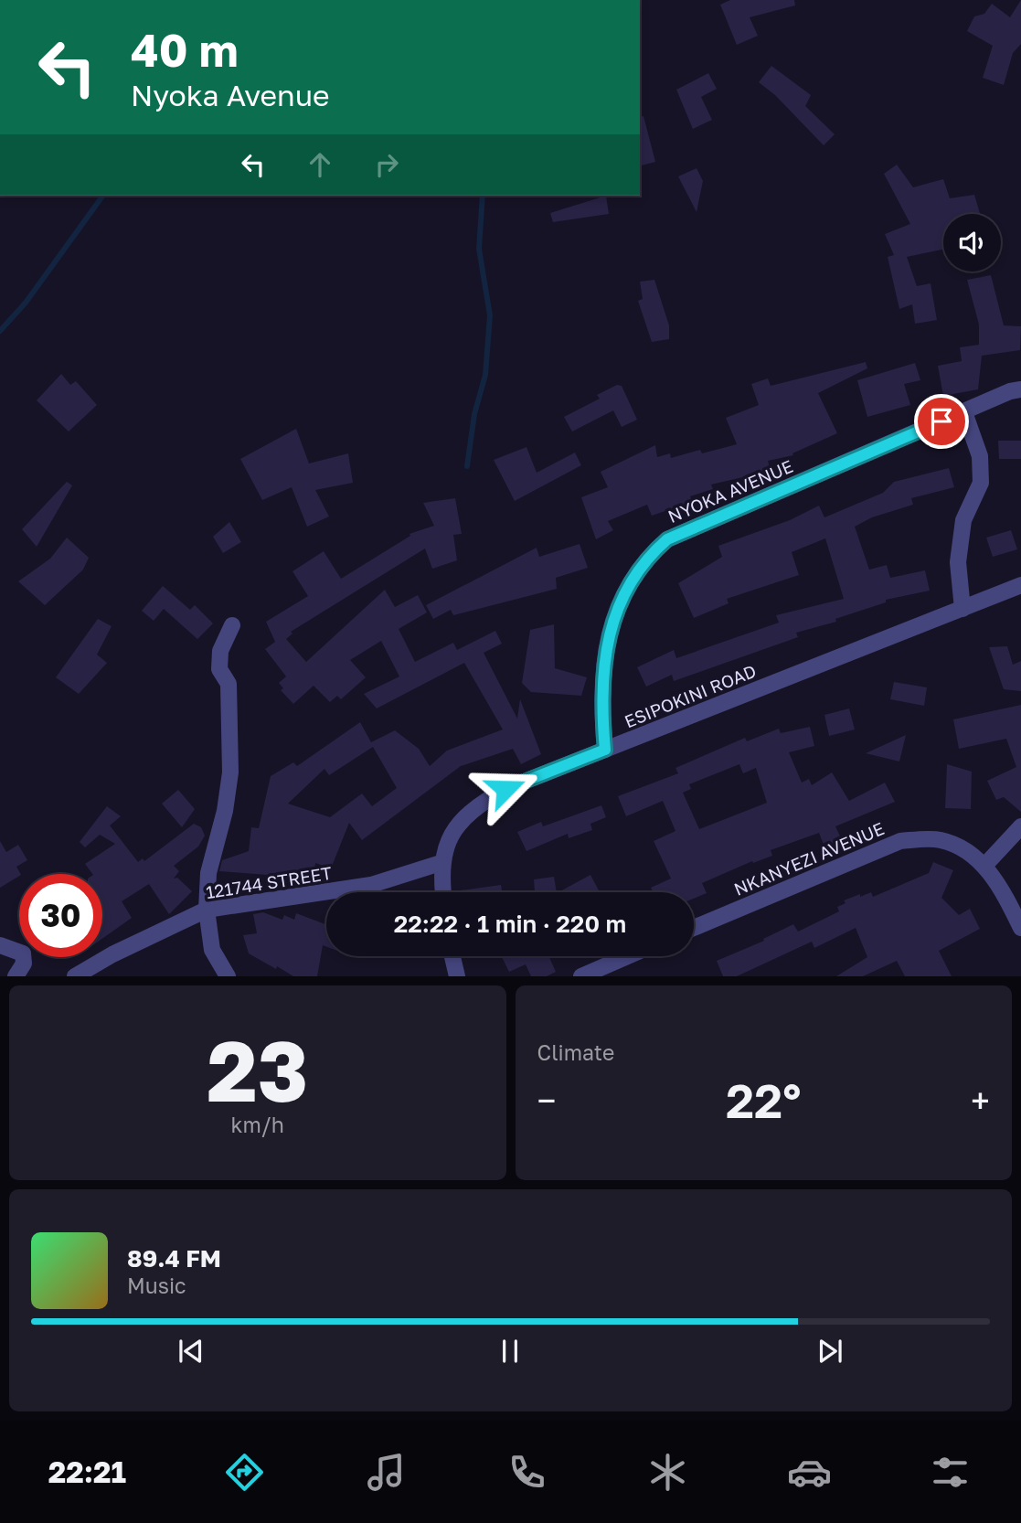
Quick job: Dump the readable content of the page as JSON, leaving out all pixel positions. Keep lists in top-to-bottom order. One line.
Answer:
{"streets":{"street":["NYOKA AVENUE","ESIPOKINI ROAD","NKANYEZI AVENUE","121744 STREET"]},"crossings":[["NYOKA AVENUE","ESIPOKINI ROAD"],["ESIPOKINI ROAD","121744 STREET"]],"page":{"turn":["40 m","Nyoka Avenue"],"limit":"30","trip":"22:22 · 1 min · 220 m","tile":[["23","km/h"],"Climate"],"heat":["−","22°","+"],"song":["89.4 FM","Music"],"tabs":"22:21"}}
